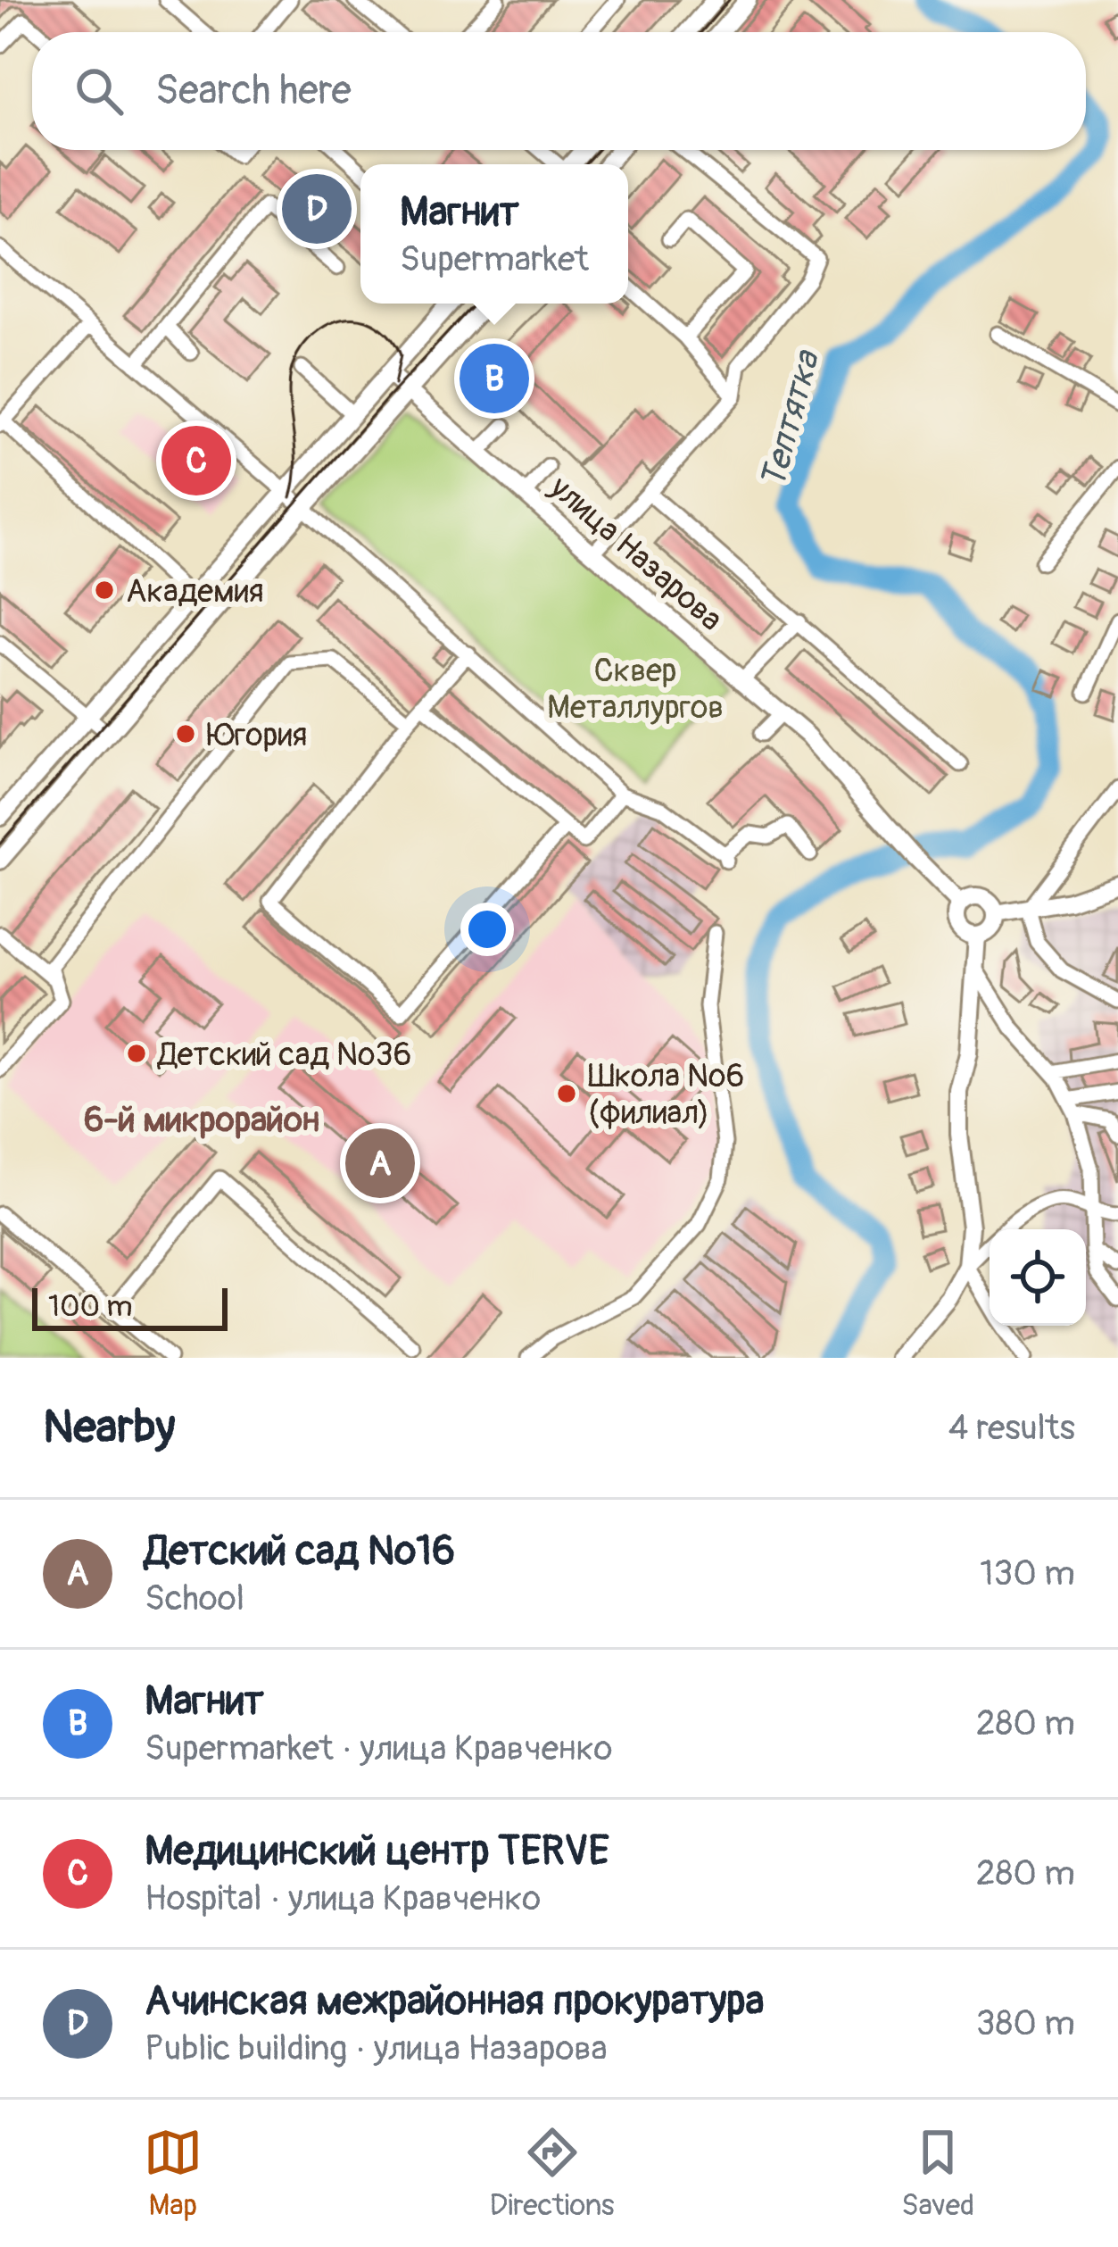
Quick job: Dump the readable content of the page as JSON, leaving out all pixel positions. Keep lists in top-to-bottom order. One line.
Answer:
{"streets":{"main road":["улица Назарова"]},"districts":["6-й микрорайон"],"water":["Тептятка"],"parks":["Сквер Металлургов"],"places":["Академия","Югория","Детский сад №36","Школа №6 (филиал)"],"scale_bar":"100 m","page":{"search":"Search here","popup":["Магнит","Supermarket"],"pins":["D","B","C","A"],"scale":"100 m","heading":["Nearby","4 results"],"list":[{"mark":"A","name":"Детский сад №16","note":"School","value":"130 m"},{"mark":"B","name":"Магнит","note":"Supermarket · улица Кравченко","value":"280 m"},{"mark":"C","name":"Медицинский центр TERVE","note":"Hospital · улица Кравченко","value":"280 m"},{"mark":"D","name":"Ачинская межрайонная прокуратура","note":"Public building · улица Назарова","value":"380 m"}],"nav":["Map","Directions","Saved"]}}
